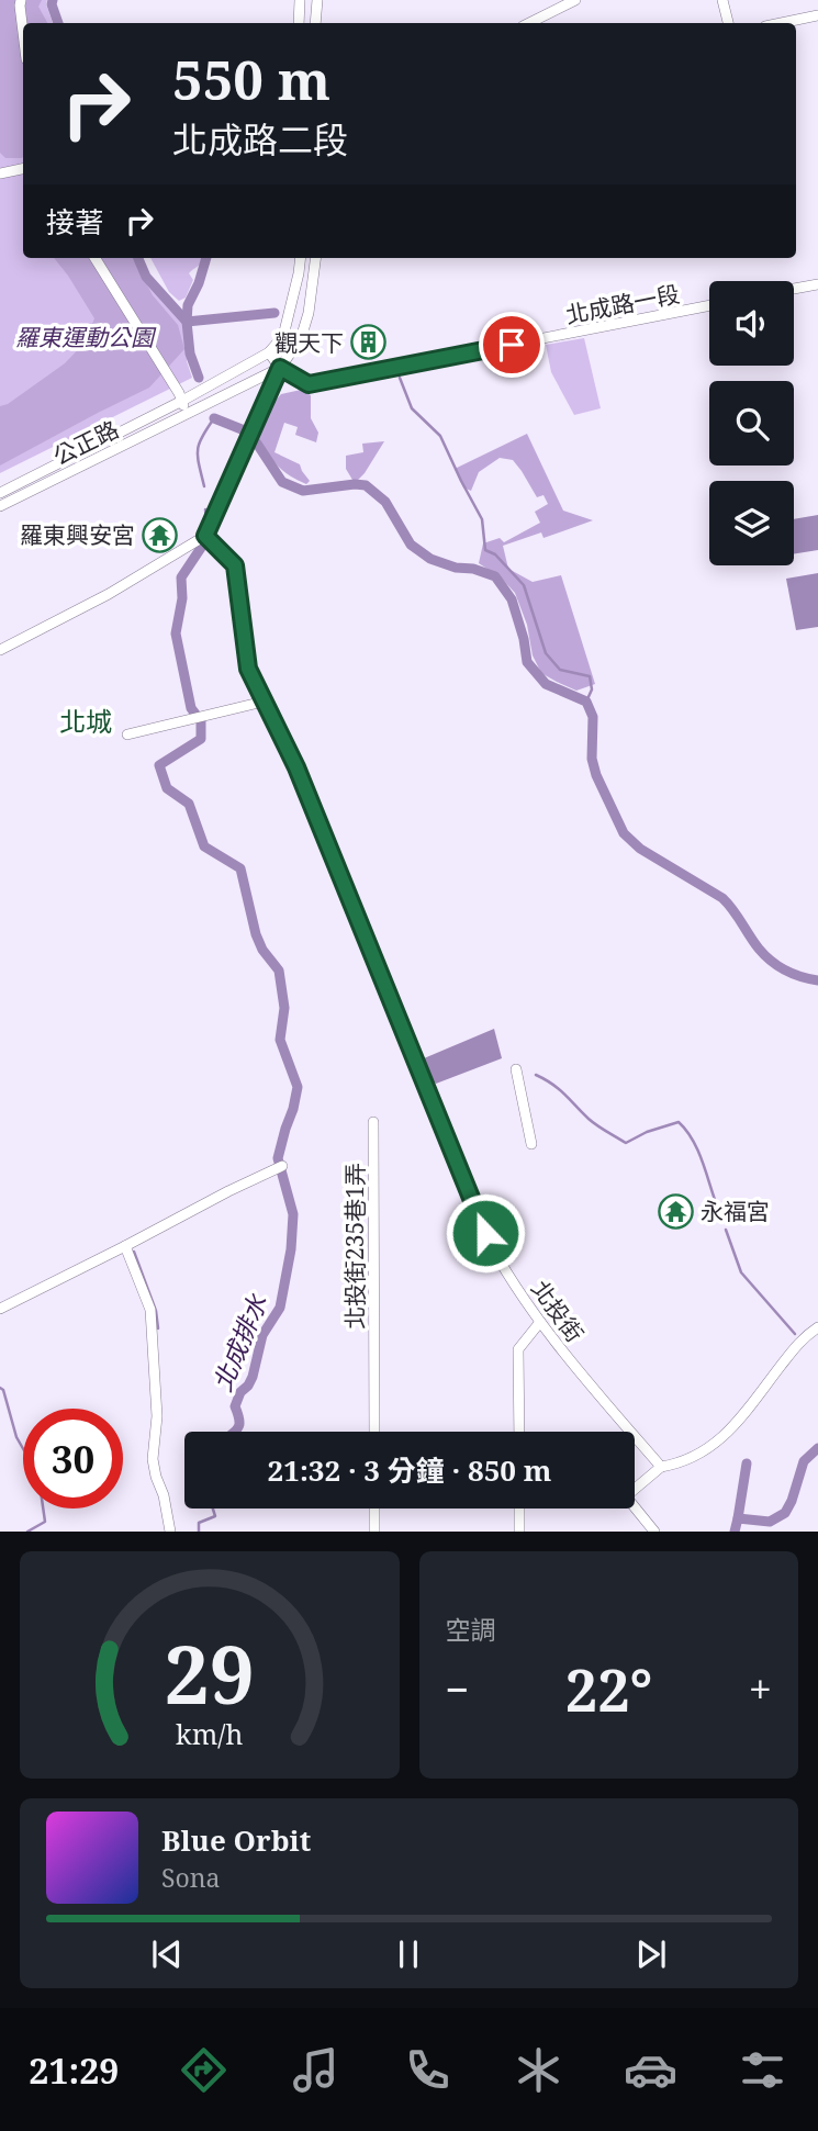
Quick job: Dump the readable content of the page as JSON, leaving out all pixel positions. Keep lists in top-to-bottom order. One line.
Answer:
{"streets":{"street":["北成路一段","公正路","北投街235巷1弄","北投街"]},"crossings":[["北成路一段","公正路"]],"districts":["北城"],"water":["北成排水"],"parks":["羅東運動公園"],"places":{"building":["觀天下"],"temple":["羅東興安宮","永福宮"]},"page":{"turn":["550 m","北成路二段"],"then":"接著","limit":"30","trip":"21:32 · 3 分鐘 · 850 m","tile":"空調","heat":["−","22°","+"],"song":["Blue Orbit","Sona"],"tabs":"21:29","gauge":["29","km/h"]}}
